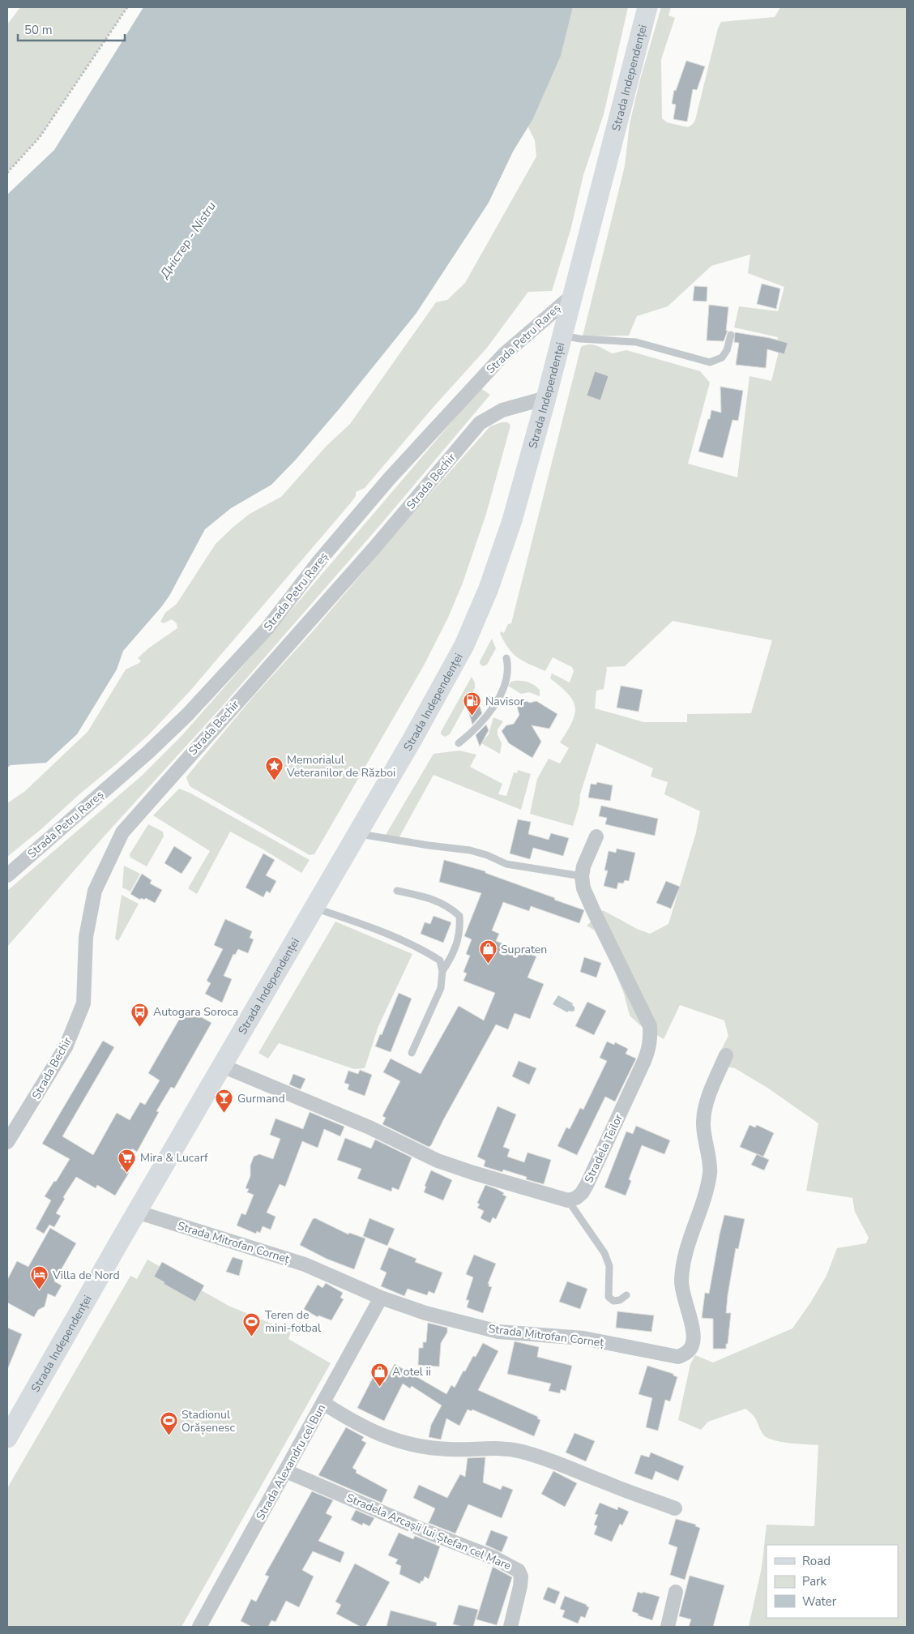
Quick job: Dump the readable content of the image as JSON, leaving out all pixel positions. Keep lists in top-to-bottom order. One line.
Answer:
{"streets":{"main road":["Strada Independenței"],"street":["Strada Petru Rareș","Strada Bechir","Stradela Teilor","Strada Mitrofan Corneț","Strada Alexandru cel Bun","Stradela Arcașii lui Ștefan cel Mare"]},"crossings":[["Strada Independenței","Strada Petru Rareș"],["Strada Independenței","Strada Bechir"],["Strada Independenței","Strada Mitrofan Corneț"],["Strada Mitrofan Corneț","Strada Alexandru cel Bun"],["Strada Alexandru cel Bun","Stradela Arcașii lui Ștefan cel Mare"]],"water":["Дністер - Nistru"],"places":{"fuel station":["Navisor"],"place":["Memorialul Veteranilor de Război"],"shop":["Supraten","A otel ii"],"bus stop":["Autogara Soroca"],"bar":["Gurmand"],"supermarket":["Mira & Lucarf"],"hotel":["Villa de Nord"],"sports":["Teren de mini-fotbal","Stadionul Orășenesc"]},"legend":["Road","Park","Water"],"scale_bar":"50 m"}
